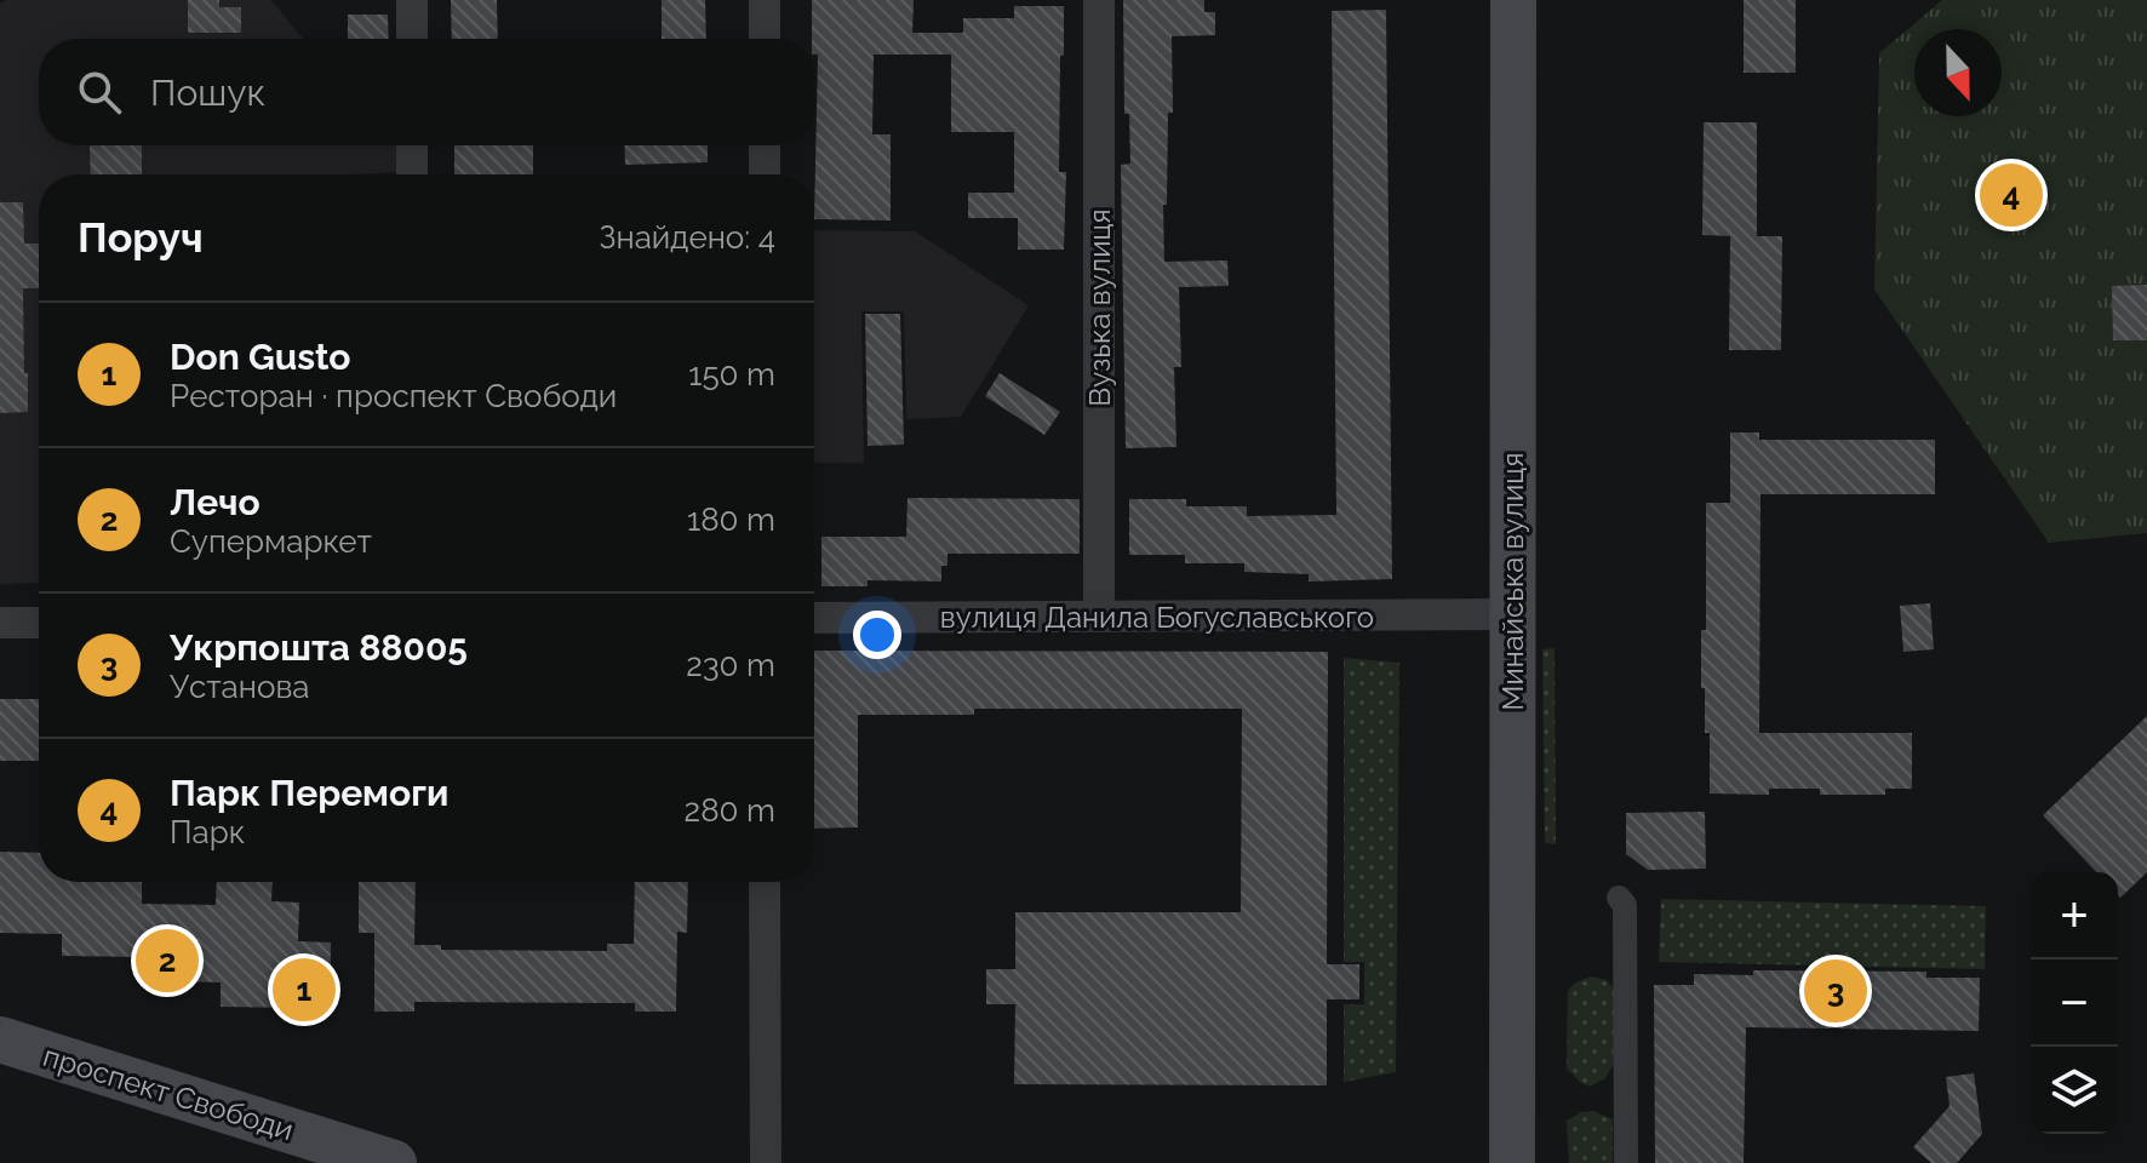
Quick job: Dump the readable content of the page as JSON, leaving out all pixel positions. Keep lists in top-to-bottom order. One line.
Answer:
{"streets":{"main road":["Минайська вулиця","проспект Свободи"],"street":["Вузька вулиця","вулиця Данила Богуславського"]},"crossings":[["Вузька вулиця","вулиця Данила Богуславського"],["Минайська вулиця","вулиця Данила Богуславського"]],"north":"bottom","page":{"search":"Пошук","pins":["4","2","1","3"],"heading":["Поруч","Знайдено: 4"],"list":[{"mark":"1","name":"Don Gusto","note":"Ресторан · проспект Свободи","value":"150 m"},{"mark":"2","name":"Лечо","note":"Супермаркет","value":"180 m"},{"mark":"3","name":"Укрпошта 88005","note":"Установа","value":"230 m"},{"mark":"4","name":"Парк Перемоги","note":"Парк","value":"280 m"}],"map_buttons":["+","−"]}}
